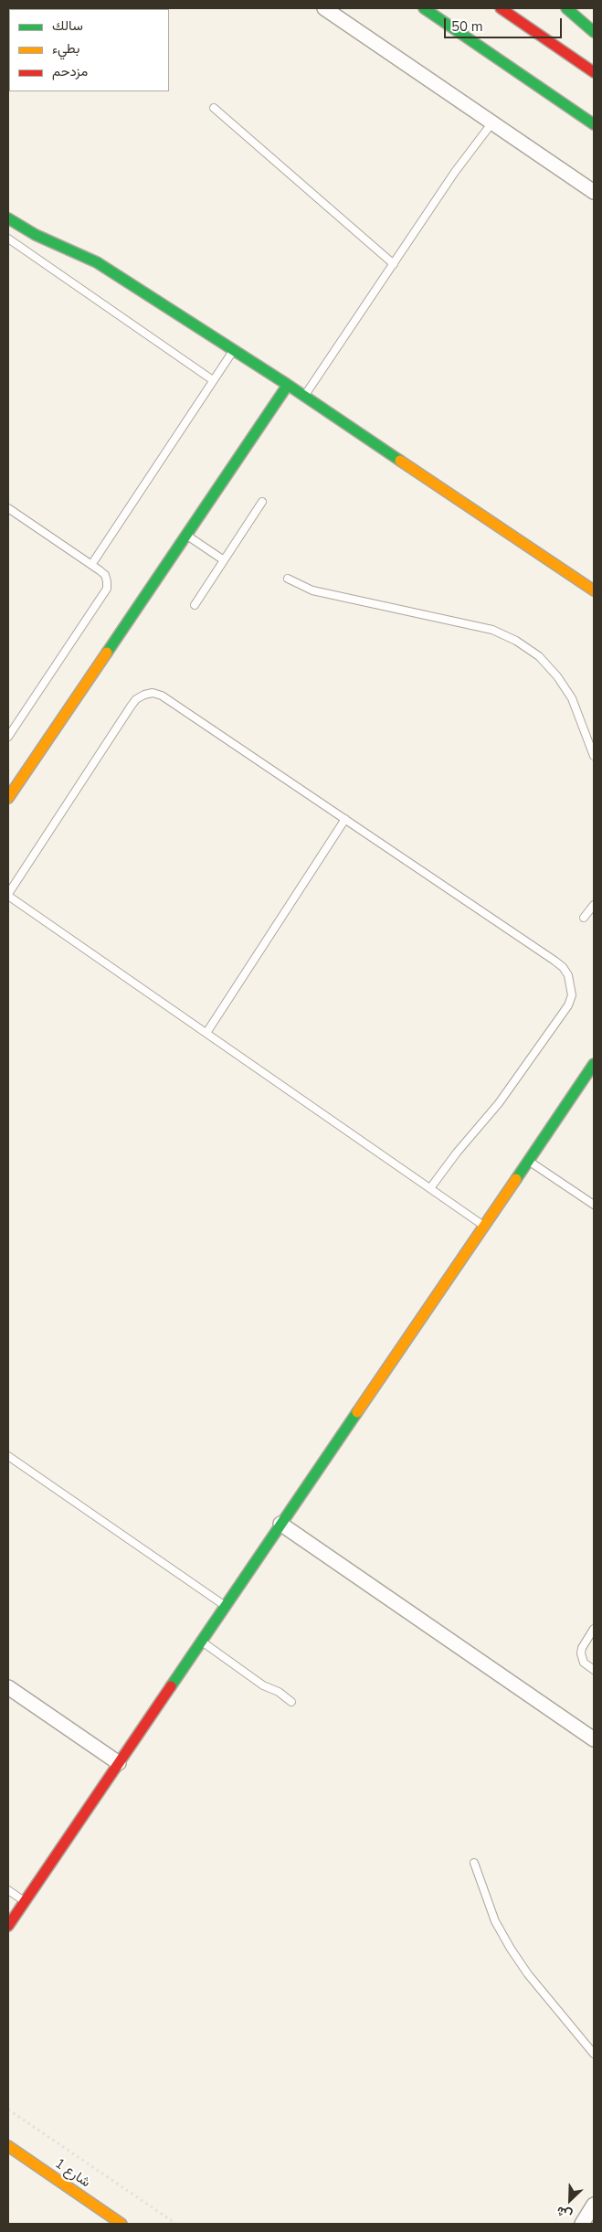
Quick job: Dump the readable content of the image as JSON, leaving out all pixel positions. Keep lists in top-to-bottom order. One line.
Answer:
{"streets":{"main road":["شارع 1"]},"legend":["سالك","بطيء","مزدحم"],"scale_bar":"50 m","north":"bottom left"}
